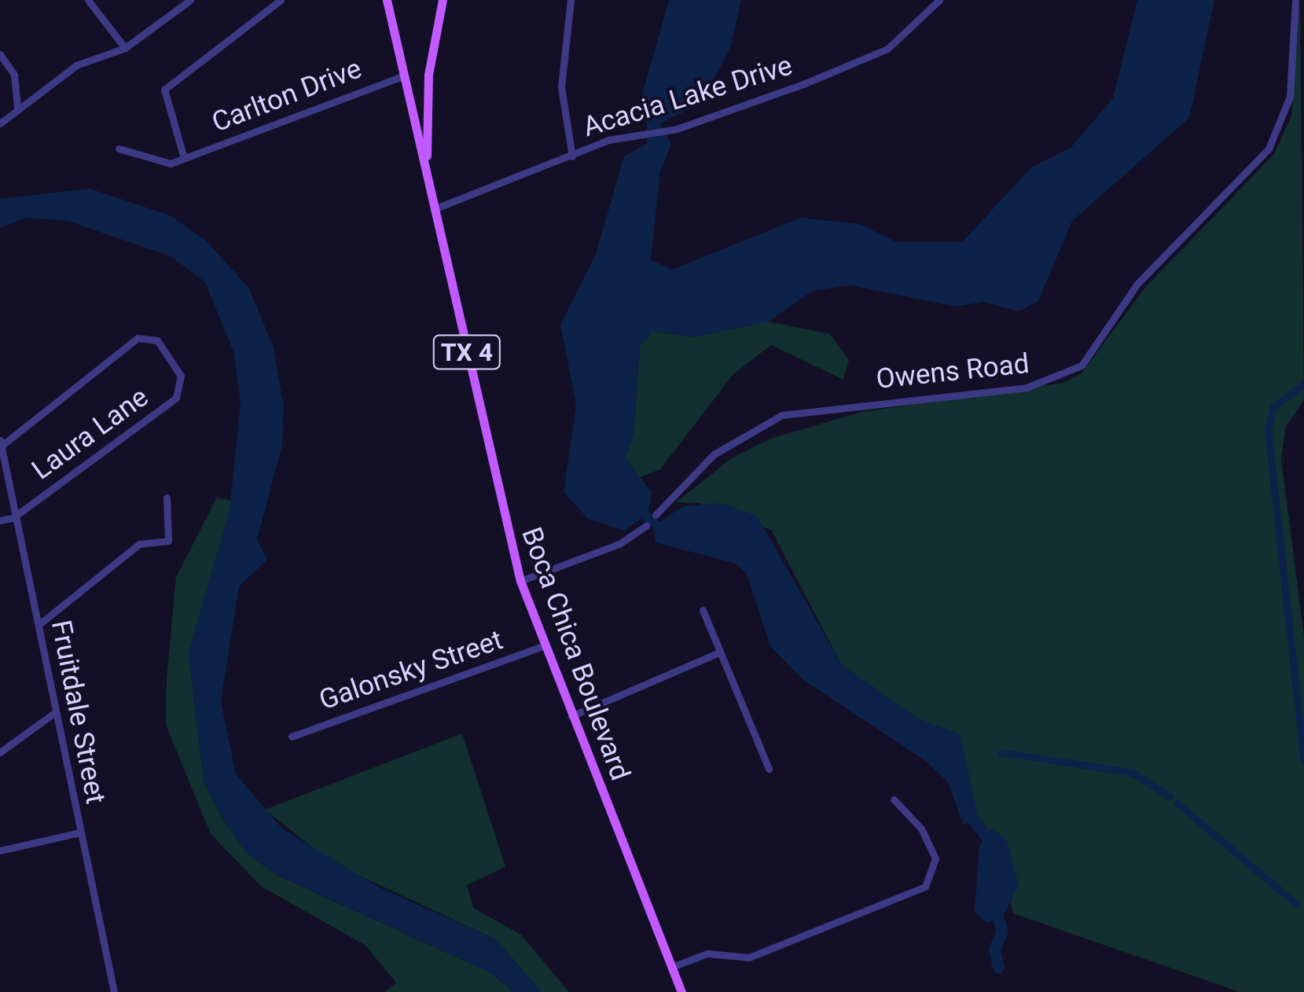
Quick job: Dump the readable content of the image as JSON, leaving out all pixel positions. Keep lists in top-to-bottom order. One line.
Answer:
{"streets":{"main road":["TX 4","Boca Chica Boulevard"],"street":["Carlton Drive","Acacia Lake Drive","Owens Road","Laura Lane","Galonsky Street","Fruitdale Street"]},"crossings":[["Carlton Drive","Boca Chica Boulevard"],["Acacia Lake Drive","Boca Chica Boulevard"],["Laura Lane","Fruitdale Street"],["Boca Chica Boulevard","Galonsky Street"]]}
